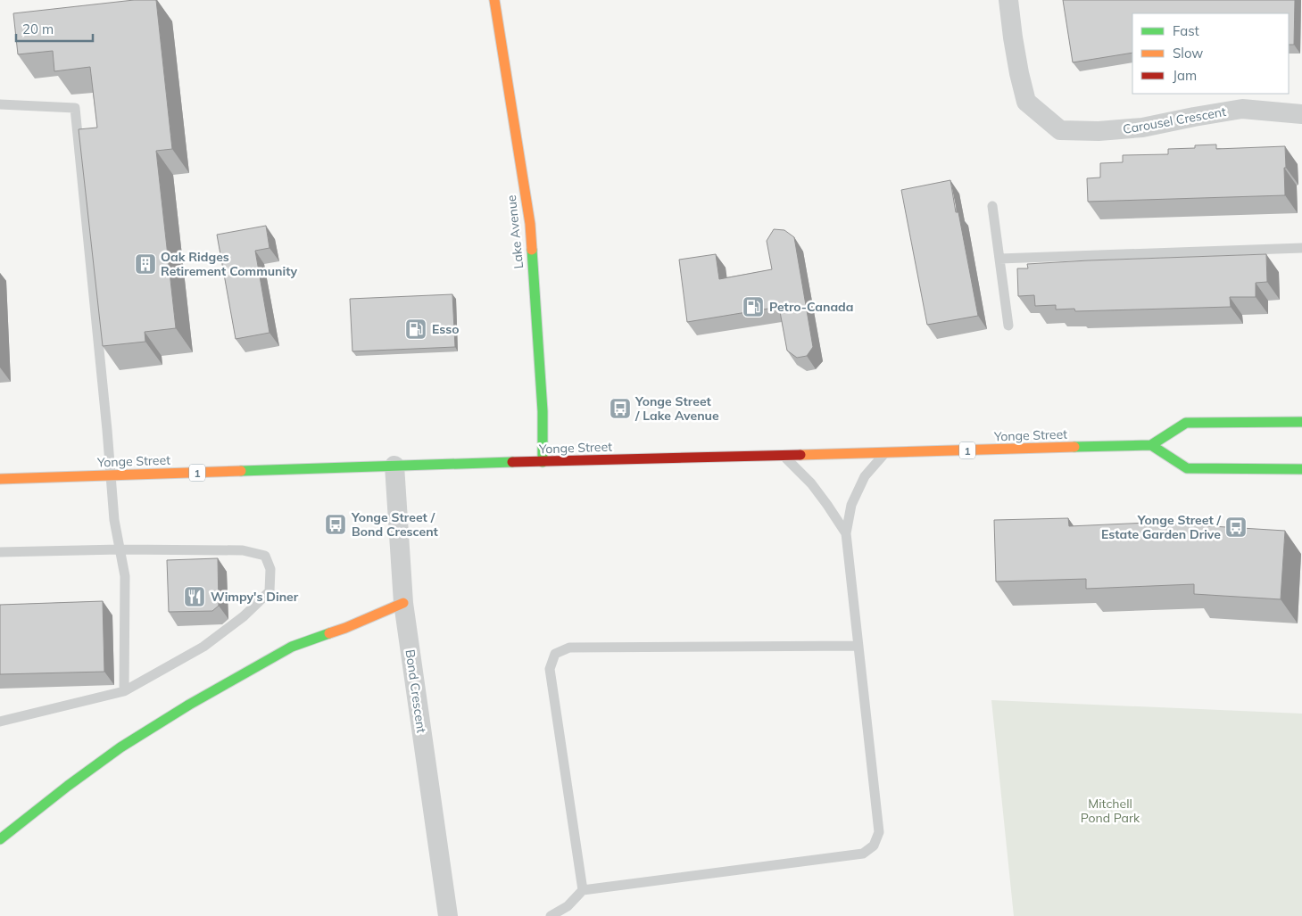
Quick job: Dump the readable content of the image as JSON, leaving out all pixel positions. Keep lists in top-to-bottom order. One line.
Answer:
{"streets":{"main road":["Lake Avenue","Yonge Street","1"],"street":["Carousel Crescent","Bond Crescent"]},"crossings":[["Lake Avenue","Yonge Street"],["Yonge Street","Bond Crescent"]],"parks":["Mitchell Pond Park"],"places":{"building":["Oak Ridges Retirement Community"],"fuel station":["Petro-Canada","Esso"],"bus stop":["Yonge Street / Lake Avenue","Yonge Street / Bond Crescent","Yonge Street / Estate Garden Drive"],"restaurant":["Wimpy's Diner"]},"legend":["Fast","Slow","Jam"],"scale_bar":"20 m"}
